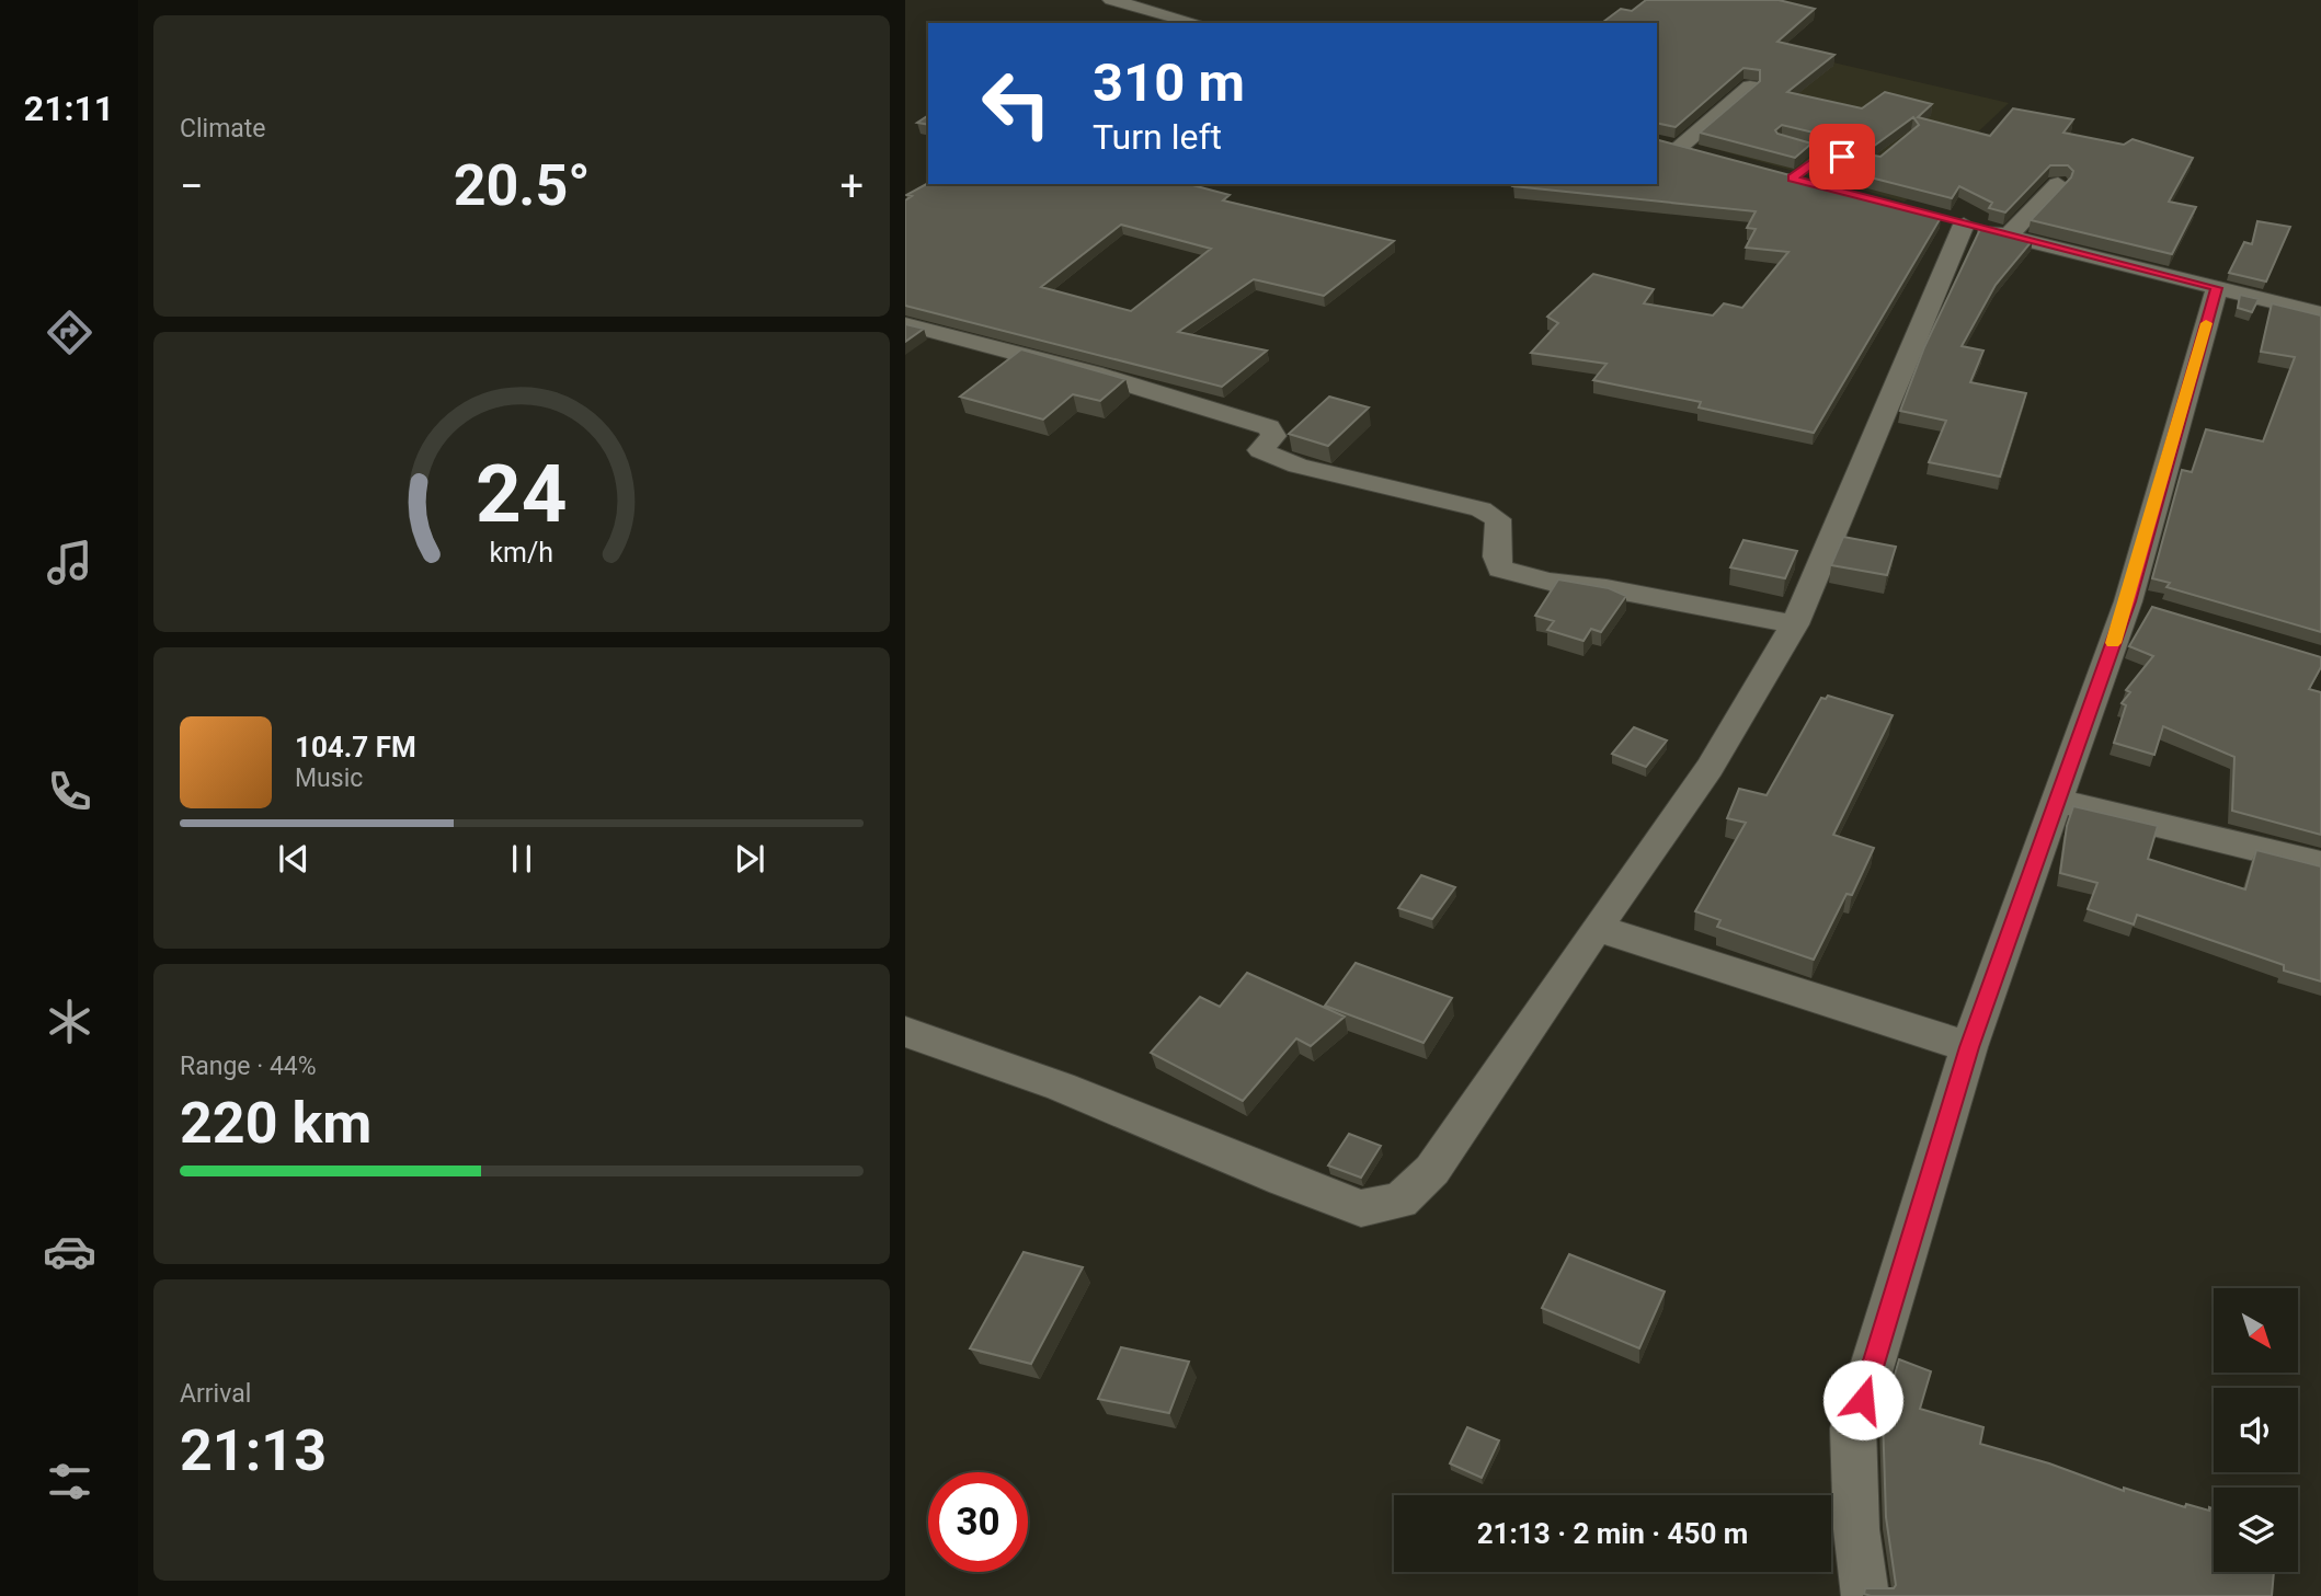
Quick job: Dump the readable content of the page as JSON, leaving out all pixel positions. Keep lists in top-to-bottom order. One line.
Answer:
{"north":"bottom right","page":{"tabs":"21:11","tile":["Climate",["Range · 44%","220 km"],["Arrival","21:13"]],"turn":["310 m","Turn left"],"heat":["−","20.5°","+"],"song":["104.7 FM","Music"],"limit":"30","trip":"21:13 · 2 min · 450 m","gauge":["24","km/h"]}}
